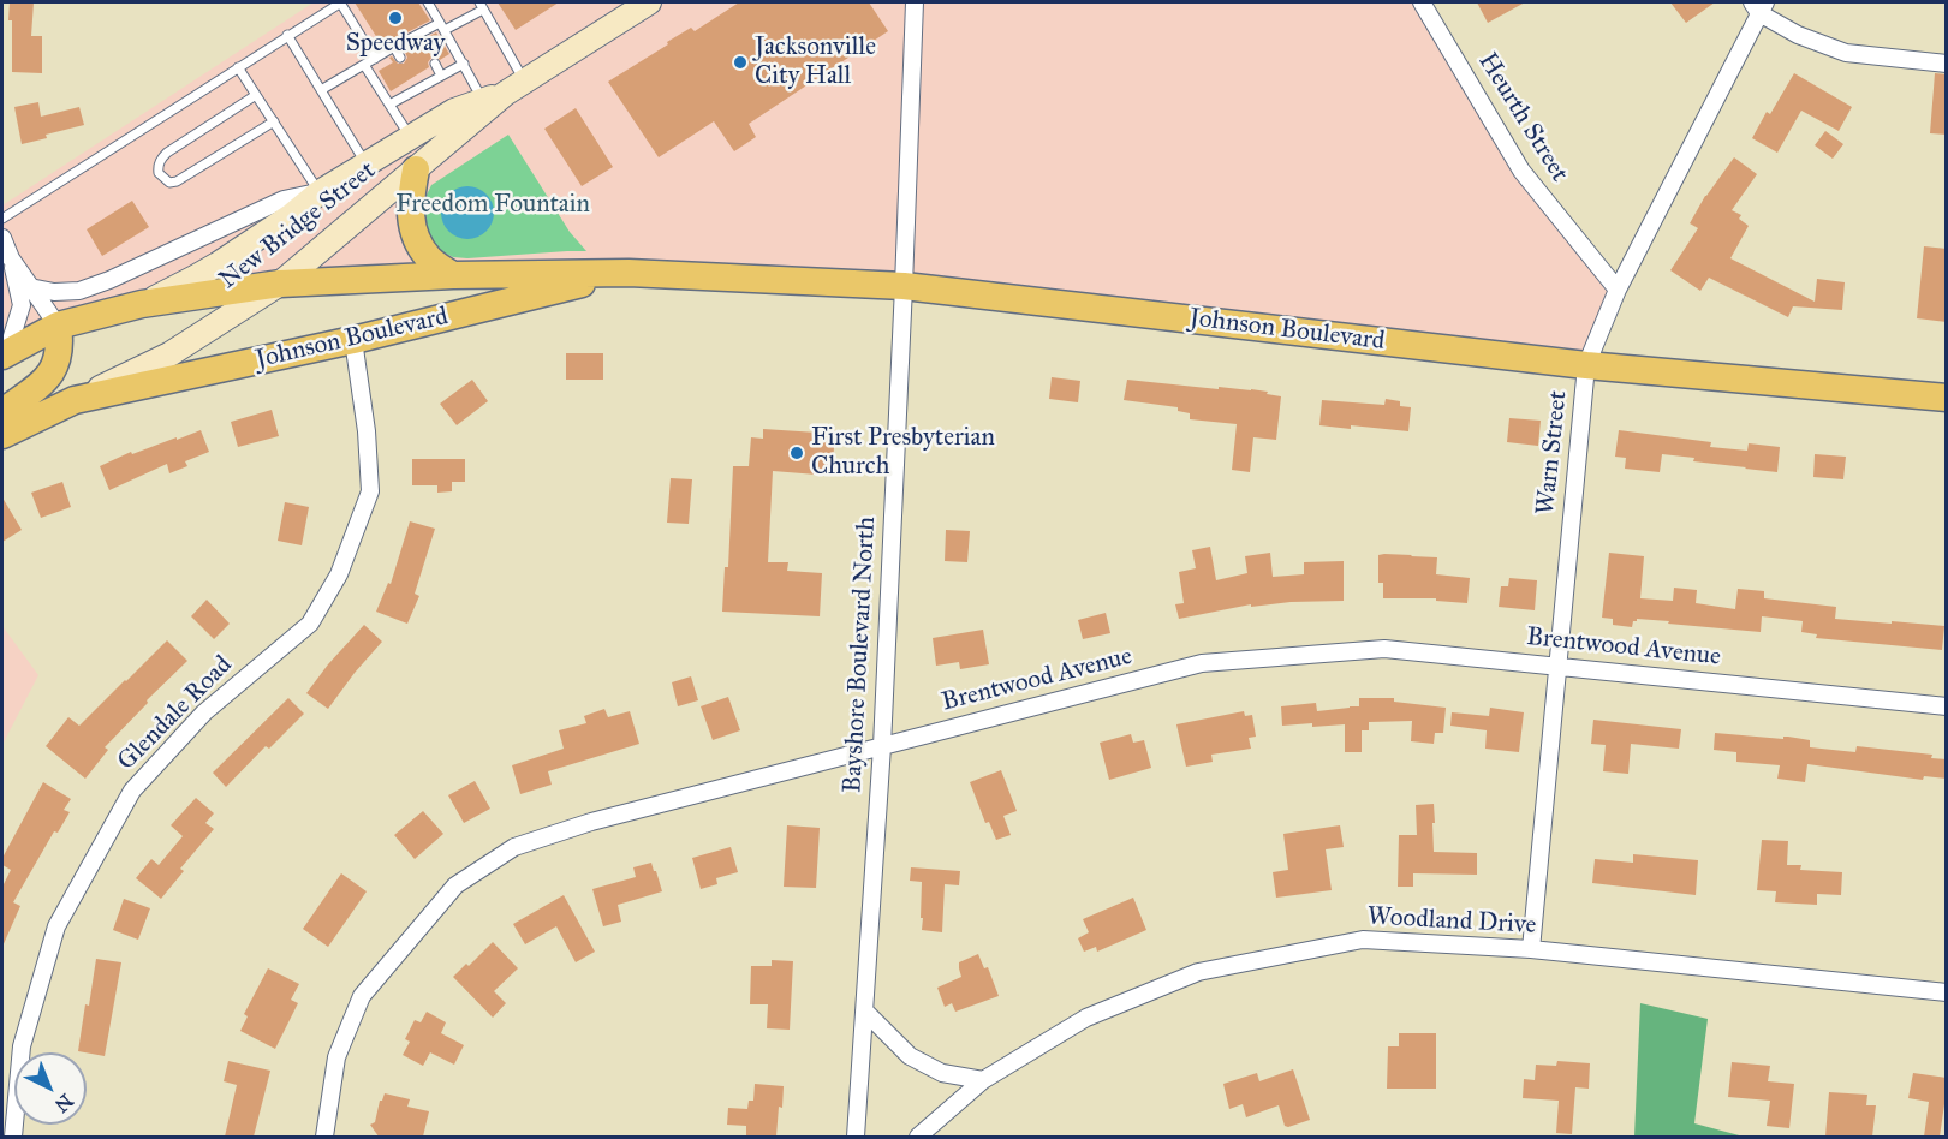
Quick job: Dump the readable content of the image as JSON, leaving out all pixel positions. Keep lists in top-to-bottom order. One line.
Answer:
{"streets":{"main road":["New Bridge Street","Johnson Boulevard"],"street":["Heurth Street","Warn Street","Brentwood Avenue","Bayshore Boulevard North","Glendale Road","Woodland Drive"]},"crossings":[["Heurth Street","Warn Street"],["New Bridge Street","Johnson Boulevard"],["Johnson Boulevard","Warn Street"],["Johnson Boulevard","Bayshore Boulevard North"],["Johnson Boulevard","Glendale Road"],["Warn Street","Brentwood Avenue"],["Warn Street","Woodland Drive"],["Brentwood Avenue","Bayshore Boulevard North"]],"parks":["Freedom Fountain"],"places":["Speedway","Jacksonville City Hall","First Presbyterian Church"],"north":"bottom right"}
